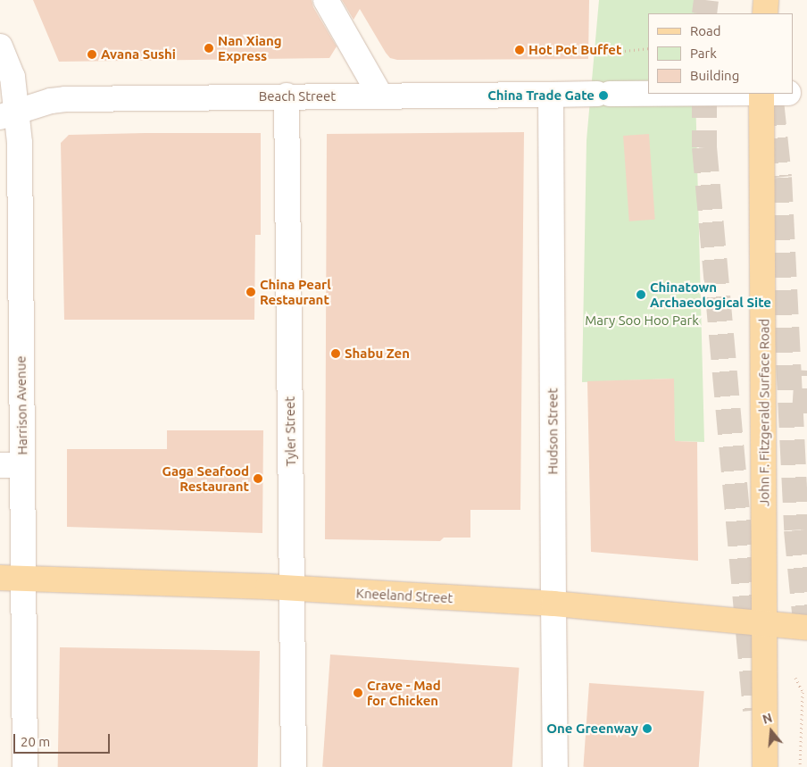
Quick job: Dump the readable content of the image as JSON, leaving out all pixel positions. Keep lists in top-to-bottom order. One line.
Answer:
{"streets":{"main road":["John F. Fitzgerald Surface Road","Kneeland Street"],"street":["Beach Street","Harrison Avenue","Tyler Street","Hudson Street"]},"crossings":[["Beach Street","Harrison Avenue"],["Beach Street","Tyler Street"],["Beach Street","Hudson Street"],["Harrison Avenue","Kneeland Street"],["John F. Fitzgerald Surface Road","Kneeland Street"],["Tyler Street","Kneeland Street"],["Hudson Street","Kneeland Street"]],"parks":["Mary Soo Hoo Park"],"places":["Nan Xiang Express","Hot Pot Buffet","Avana Sushi","China Trade Gate","China Pearl Restaurant","Chinatown Archaeological Site","Shabu Zen","Gaga Seafood Restaurant","Crave - Mad for Chicken","One Greenway"],"legend":["Road","Park","Building"],"scale_bar":"20 m","north":"top"}
